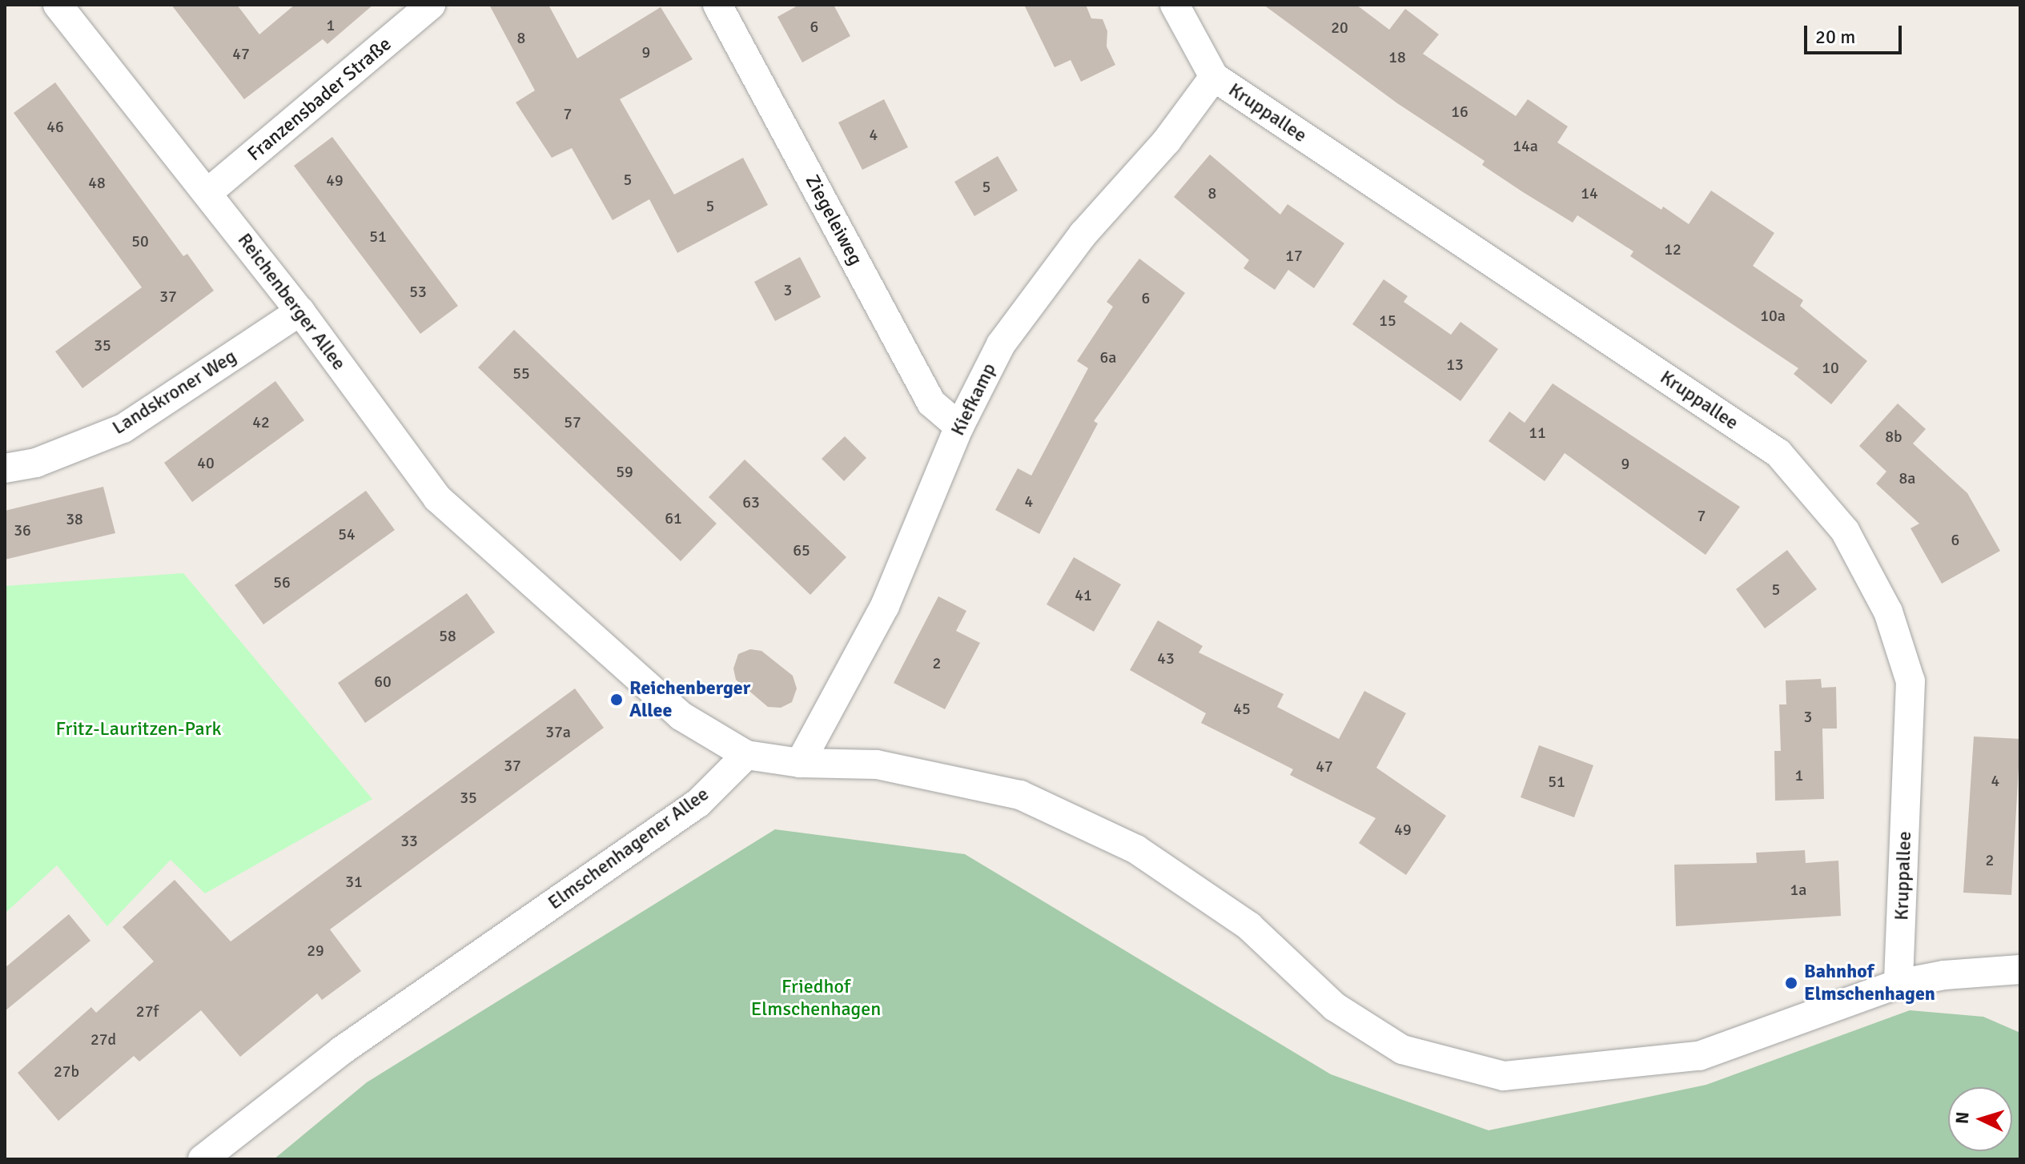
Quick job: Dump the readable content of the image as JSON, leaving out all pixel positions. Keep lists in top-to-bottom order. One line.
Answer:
{"streets":{"street":["Franzensbader Straße","Kruppallee","Ziegeleiweg","Reichenberger Allee","Landskroner Weg","Kiefkamp","Elmschenhagener Allee"]},"crossings":[["Franzensbader Straße","Reichenberger Allee"],["Kruppallee","Kiefkamp"],["Ziegeleiweg","Kiefkamp"],["Reichenberger Allee","Landskroner Weg"],["Reichenberger Allee","Elmschenhagener Allee"]],"parks":["Fritz-Lauritzen-Park","Friedhof Elmschenhagen"],"places":["Reichenberger Allee","Bahnhof Elmschenhagen"],"house_numbers":["1","6","20","8","9","47","18","16","7","46","4","14a","5","49","48","5","8","14","5","51","50","12","17","3","53","37","6","10a","15","35","6a","13","10","55","42","57","11","8b","40","9","59","8a","4","63","7","61","38","36","54","6","65","56","5","41","58","43","2","60","45","3","37a","37","47","1","4","51","35","49","33","2","31","1a","29","27f","27d","27b"],"scale_bar":"20 m","north":"left"}
